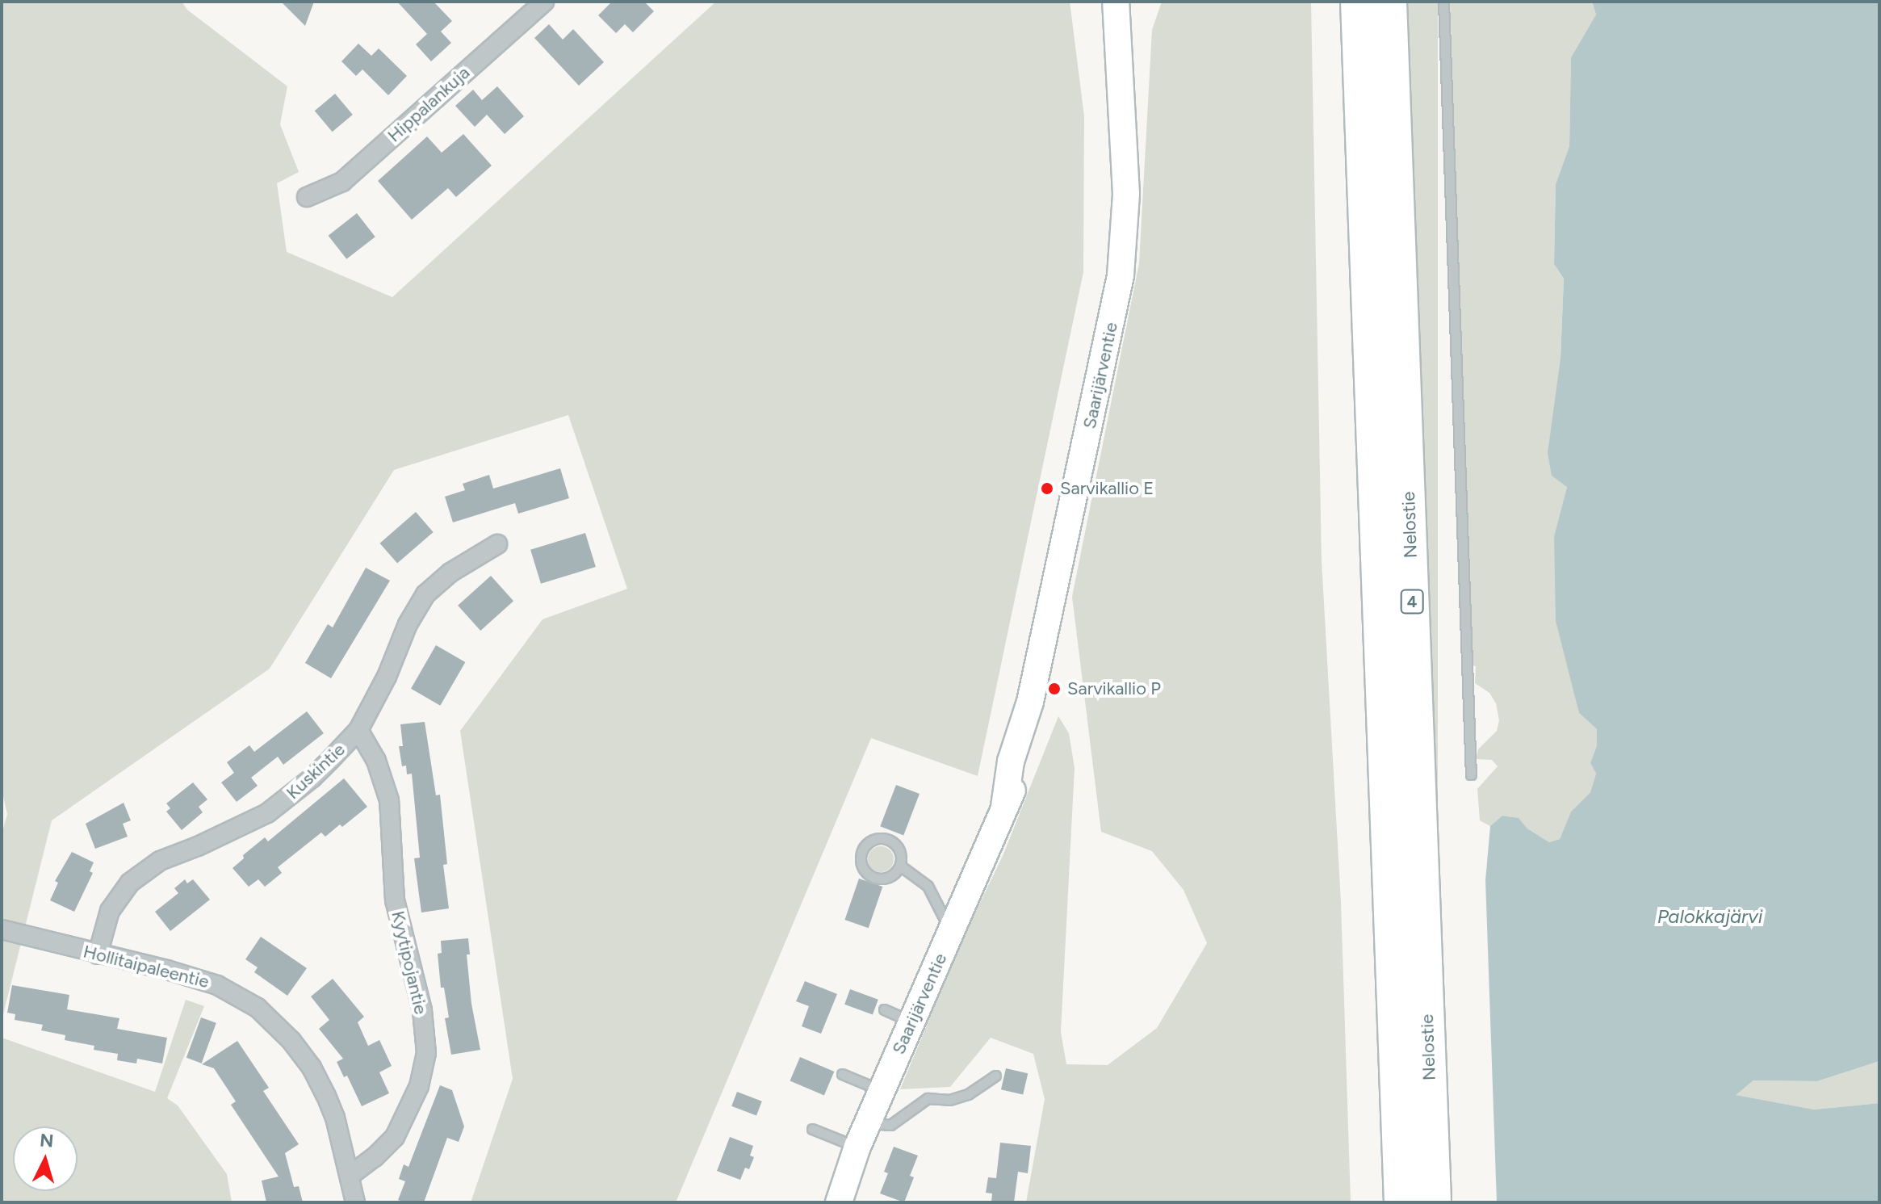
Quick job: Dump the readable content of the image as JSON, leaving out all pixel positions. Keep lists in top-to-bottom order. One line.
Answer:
{"streets":{"highway":["Nelostie","4"],"main road":["Saarijärventie"],"street":["Hippalankuja","Kuskintie","Kyytipojantie","Hollitaipaleentie"]},"crossings":[["Kuskintie","Kyytipojantie"],["Kuskintie","Hollitaipaleentie"],["Kyytipojantie","Hollitaipaleentie"]],"water":["Palokkajärvi"],"places":["Sarvikallio E","Sarvikallio P"],"north":"top"}
